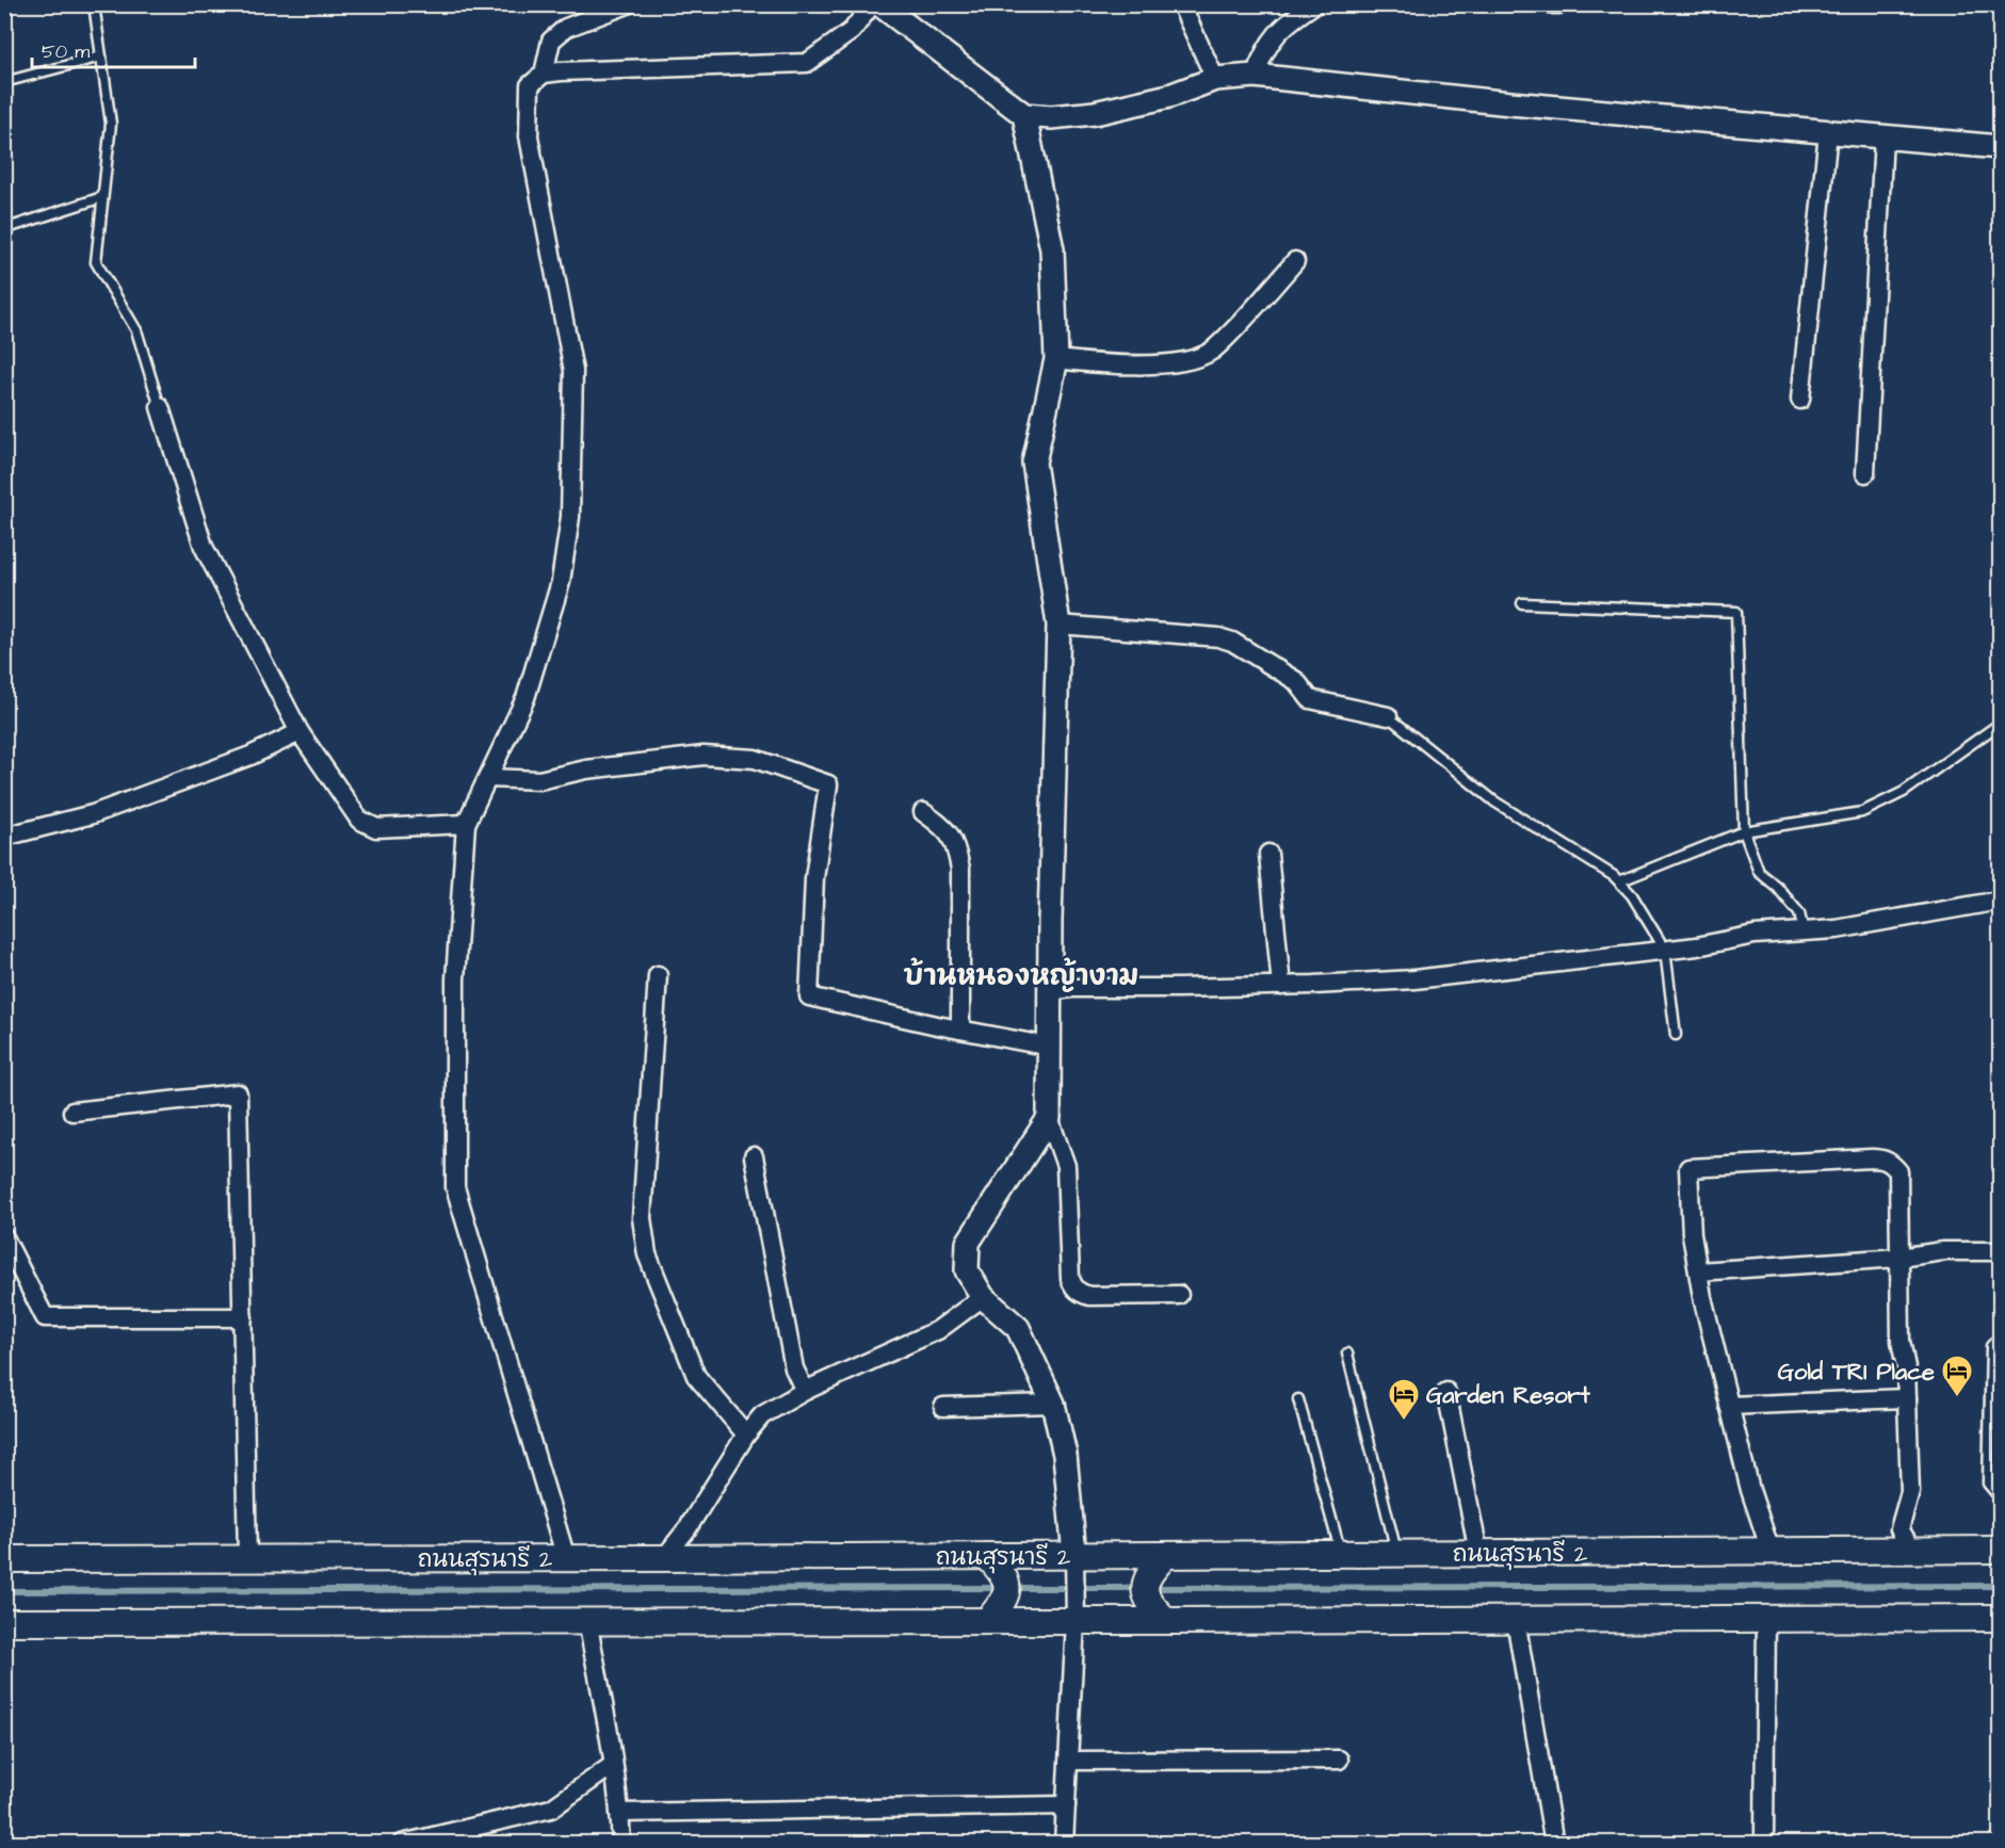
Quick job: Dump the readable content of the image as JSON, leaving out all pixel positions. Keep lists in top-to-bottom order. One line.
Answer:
{"streets":{"main road":["ถนนสุรนารี 2"]},"districts":["บ้านหนองหญ้างาม"],"places":{"hotel":["Gold TRI Place","Garden Resort"]},"scale_bar":"50 m"}
